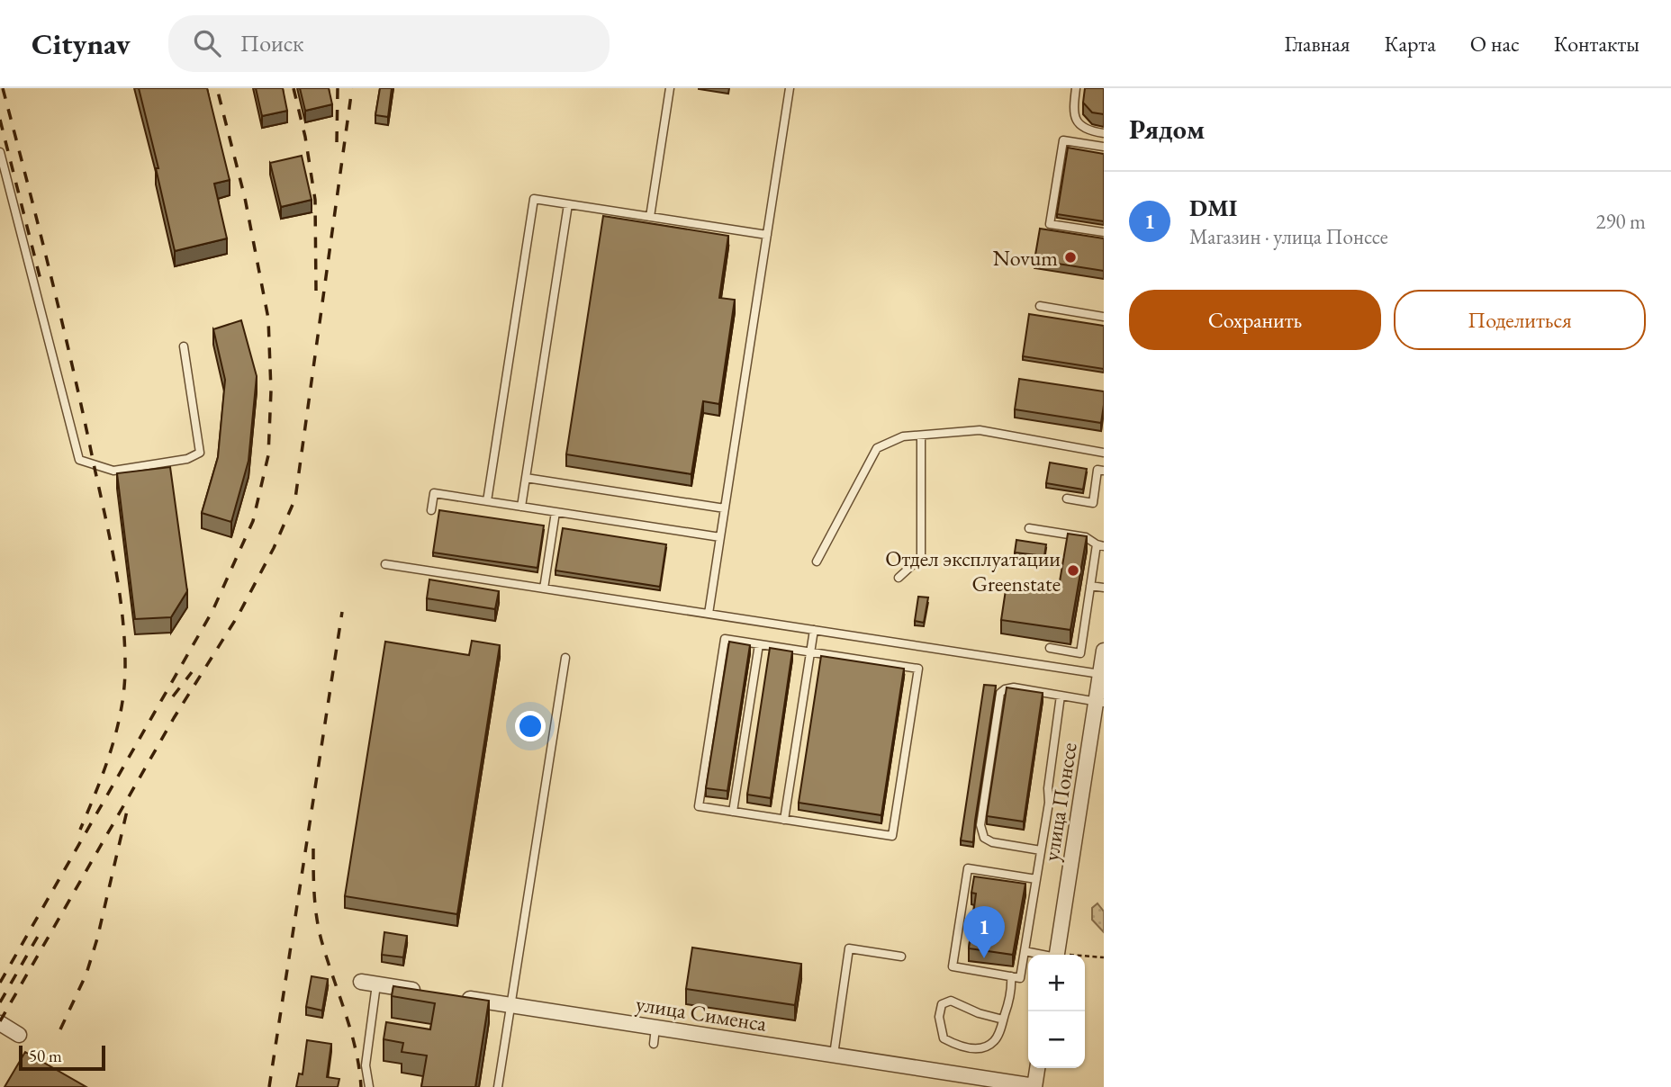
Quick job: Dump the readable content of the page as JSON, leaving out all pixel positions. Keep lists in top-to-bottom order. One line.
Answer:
{"streets":{"street":["улица Понссе","улица Сименса"]},"places":["Novum","Отдел эксплуатации Greenstate"],"scale_bar":"50 m","page":{"header":"Citynav","search":"Поиск","nav":["Главная","Карта","О нас","Контакты"],"heading":"Рядом","list":[{"mark":"1","name":"DMI","note":"Магазин · улица Понссе","value":"290 m"}],"buttons":["Сохранить","Поделиться"],"pins":"1","map_buttons":["+","−"],"scale":"50 m"}}
